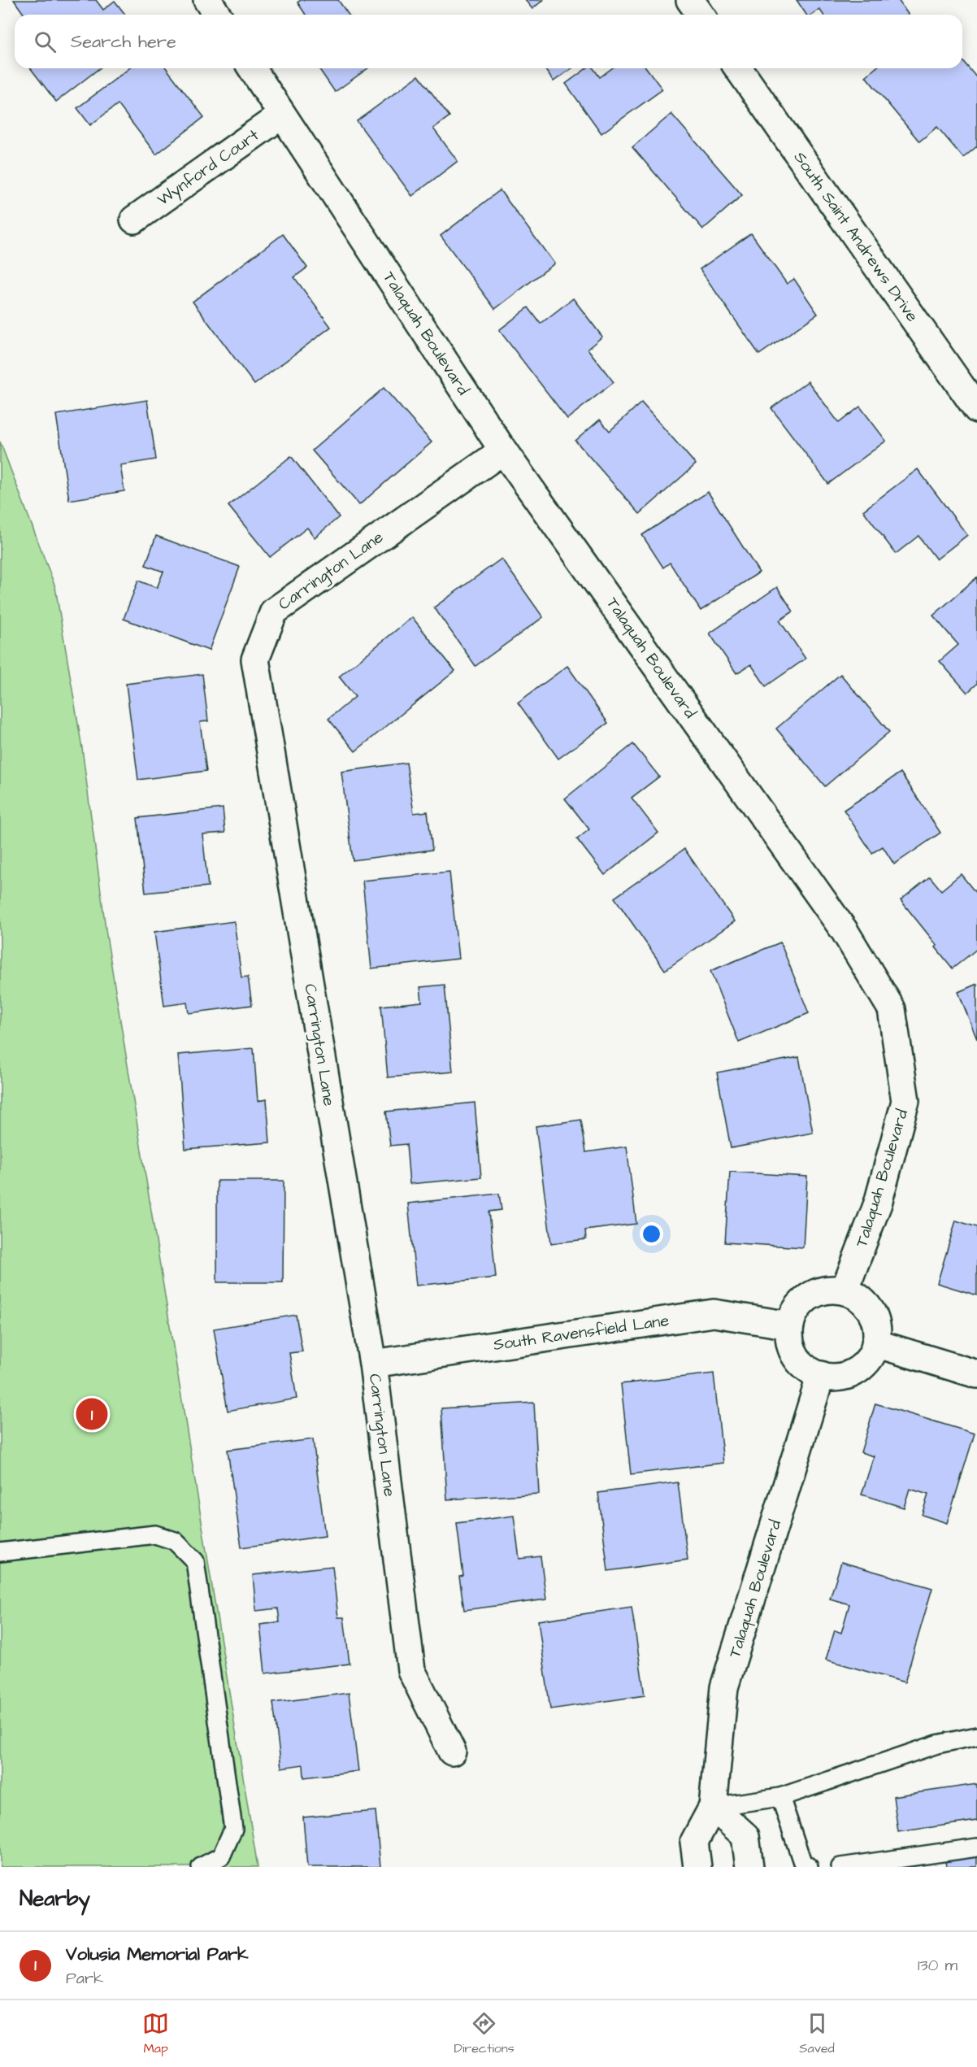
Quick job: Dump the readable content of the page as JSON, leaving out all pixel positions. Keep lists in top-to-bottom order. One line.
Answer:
{"streets":{"street":["Wynford Court","South Saint Andrews Drive","Talaquah Boulevard","Carrington Lane","South Ravensfield Lane"]},"crossings":[["Wynford Court","Talaquah Boulevard"],["Talaquah Boulevard","Carrington Lane"],["Talaquah Boulevard","South Ravensfield Lane"],["Carrington Lane","South Ravensfield Lane"]],"page":{"search":"Search here","pins":"1","heading":"Nearby","list":[{"mark":"1","name":"Volusia Memorial Park","note":"Park","value":"130 m"}],"nav":["Map","Directions","Saved"]}}
